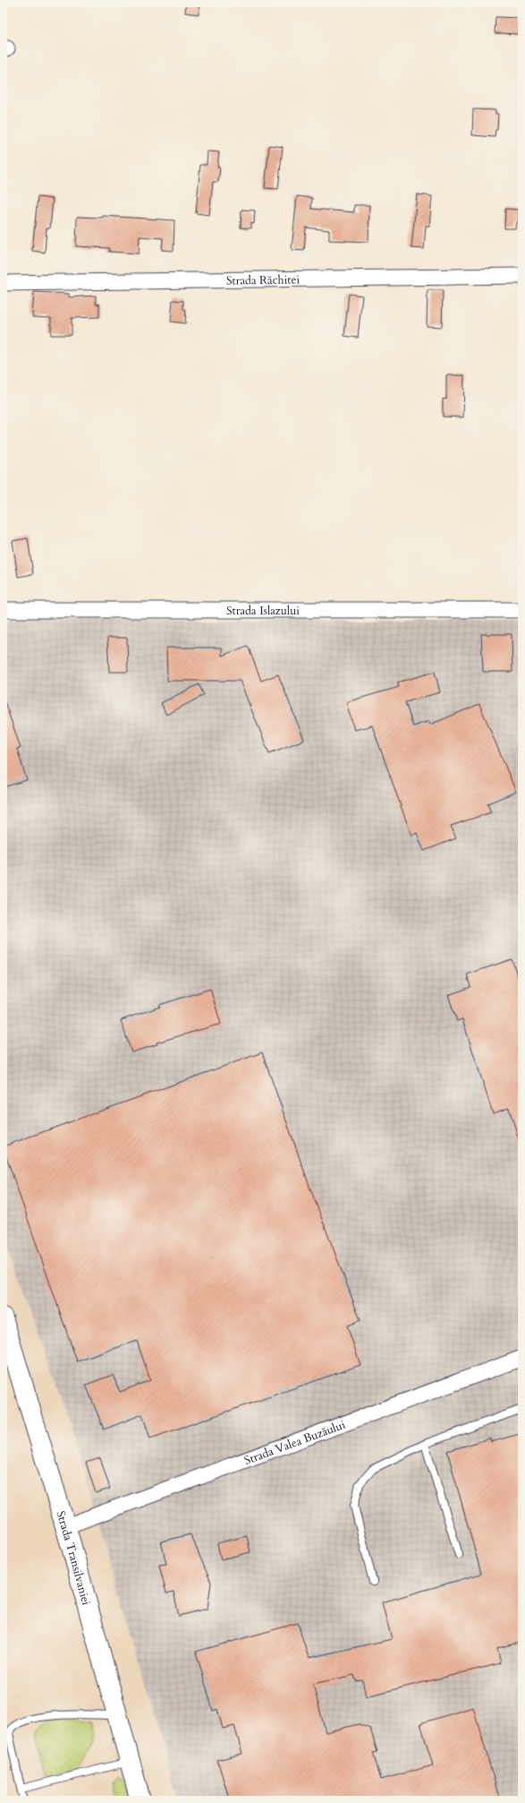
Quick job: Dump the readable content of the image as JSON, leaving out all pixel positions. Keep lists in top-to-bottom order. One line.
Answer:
{"streets":{"main road":["Strada Transilvaniei"],"street":["Strada Răchitei","Strada Islazului","Strada Valea Buzăului"]},"crossings":[["Strada Valea Buzăului","Strada Transilvaniei"]]}
